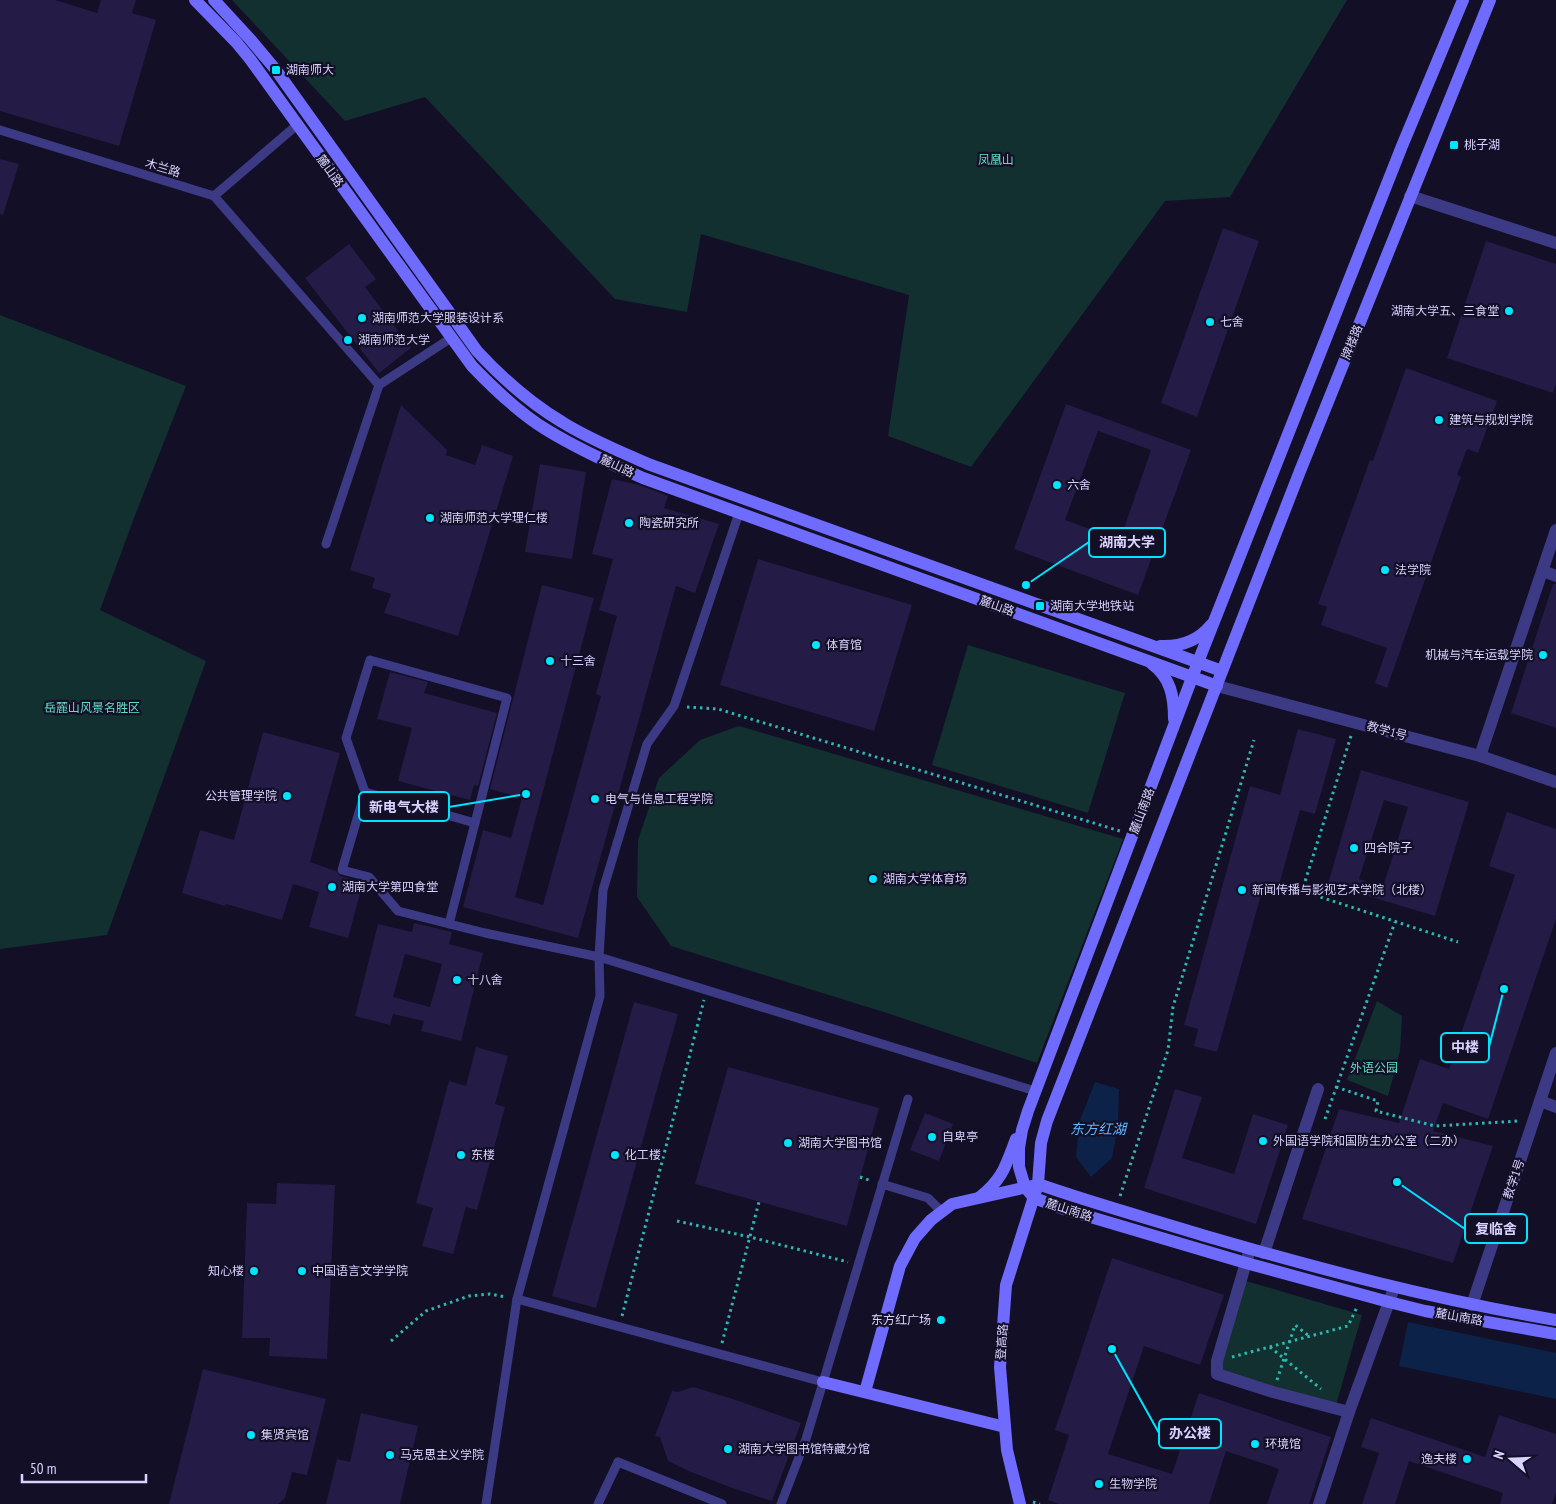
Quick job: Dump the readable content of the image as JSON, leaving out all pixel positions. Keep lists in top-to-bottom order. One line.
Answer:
{"streets":{"main road":["麓山路","牌楼路","麓山南路","登高路"],"street":["教学1号"],"lane":["木兰路"]},"crossings":[["麓山路","牌楼路"],["麓山路","教学1号"],["麓山路","麓山南路"],["牌楼路","教学1号"],["牌楼路","麓山南路"],["教学1号","麓山南路"],["麓山南路","登高路"]],"water":["东方红湖"],"parks":["凤凰山","岳麓山风景名胜区","外语公园"],"places":{"transit":["湖南师大","桃子湖","湖南大学地铁站"],"other":["湖南大学五、三食堂","湖南师范大学服装设计系","七舍","湖南师范大学","建筑与规划学院","六舍","湖南师范大学理仁楼","陶瓷研究所","法学院","湖南大学","体育馆","机械与汽车运载学院","十三舍","新电气大楼","公共管理学院","电气与信息工程学院","四合院子","湖南大学体育场","湖南大学第四食堂","新闻传播与影视艺术学院（北楼）","十八舍","中楼","自卑亭","外国语学院和国防生办公室（二办）","湖南大学图书馆","东楼","化工楼","复临舍","知心楼","中国语言文学学院","东方红广场","办公楼","集贤宾馆","环境馆","湖南大学图书馆特藏分馆","马克思主义学院","逸夫楼","生物学院"]},"scale_bar":"50 m","north":"left"}
